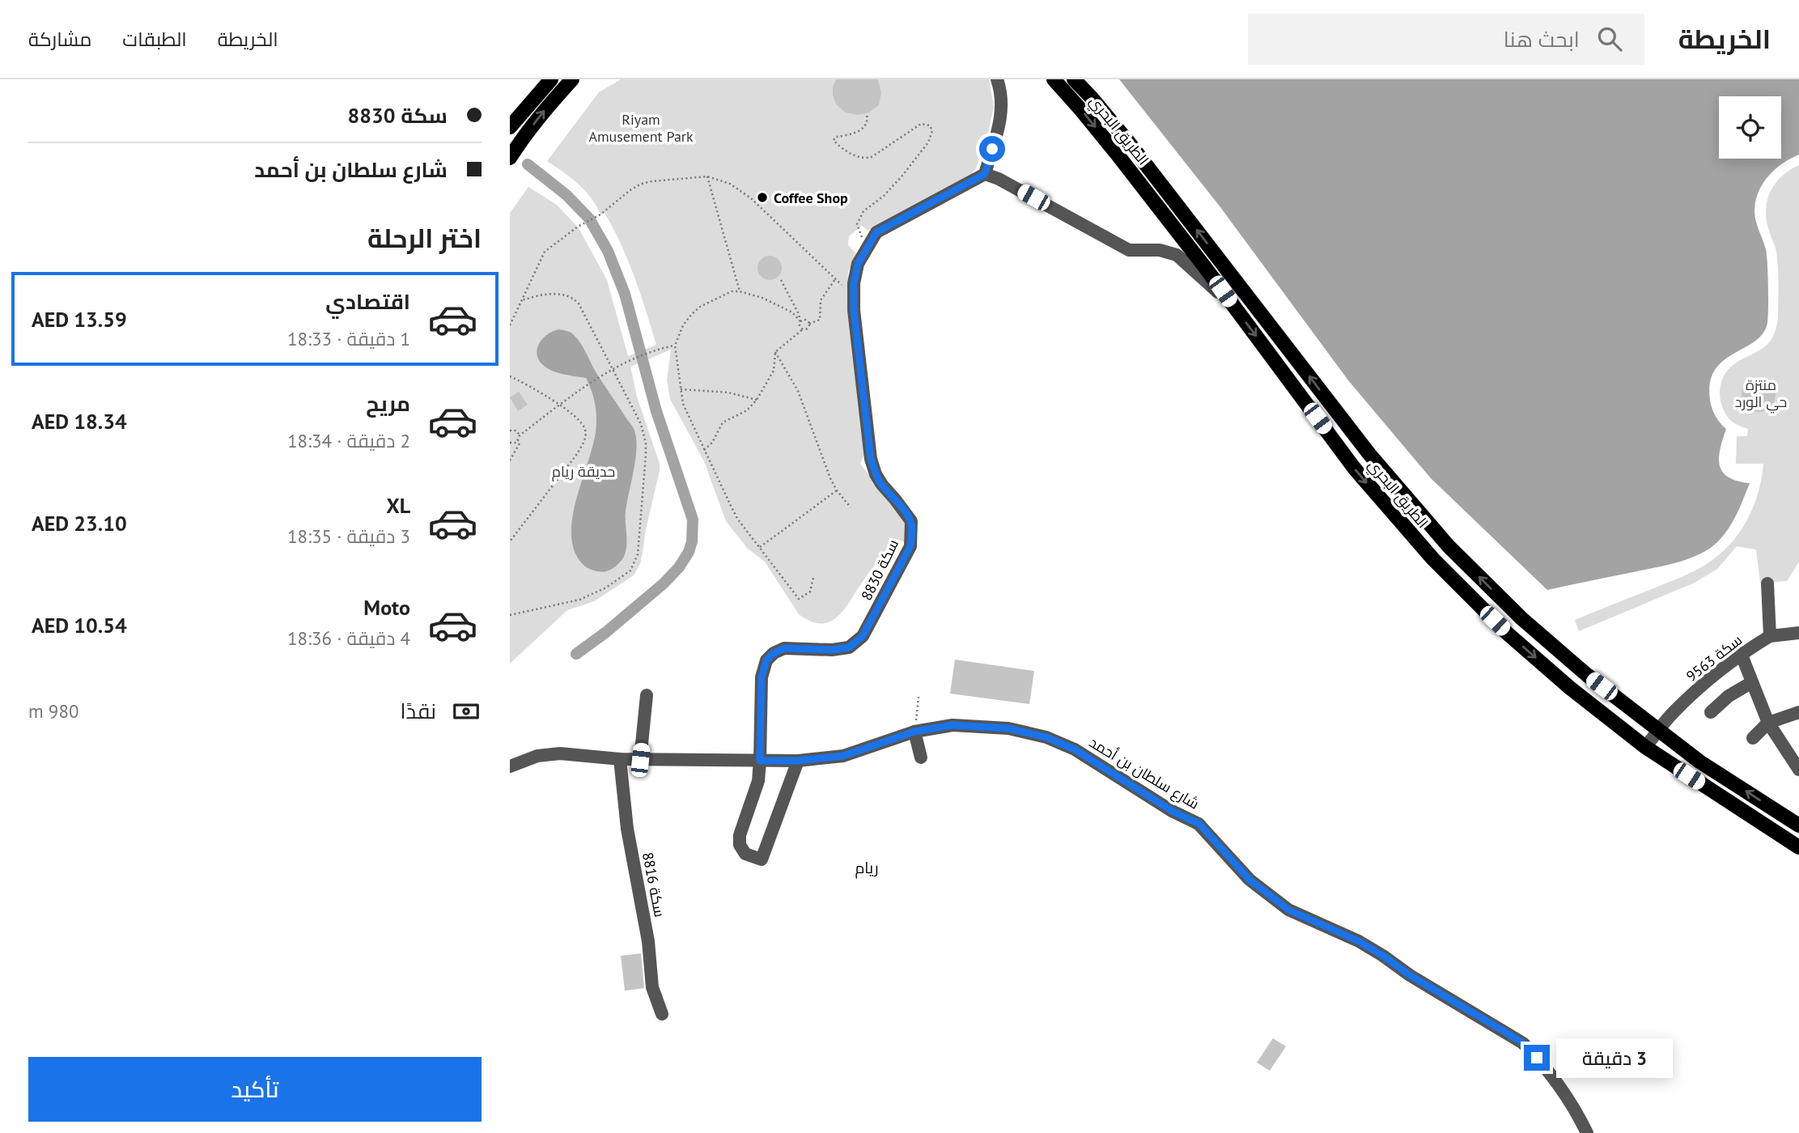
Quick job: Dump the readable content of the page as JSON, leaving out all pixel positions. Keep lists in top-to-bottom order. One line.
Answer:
{"streets":{"main road":["الطريق البحري"],"street":["سكة 8830","سكة 9563","شارع سلطان بن أحمد","سكة 8816"]},"crossings":[["الطريق البحري","سكة 9563"],["سكة 8830","شارع سلطان بن أحمد"],["شارع سلطان بن أحمد","سكة 8816"]],"districts":["ريام"],"parks":["Riyam Amusement Park","منتزة حي الورد","حديقة ريام"],"places":["Coffee Shop"],"page":{"header":"الخريطة","search":"ابحث هنا","nav":["الخريطة","الطبقات","مشاركة"],"banner":["سكة 8830","شارع سلطان بن أحمد"],"heading":"اختر الرحلة","list":[{"name":"اقتصادي","note":"1 دقيقة · 18:33","value":"AED 13.59"},{"name":"مريح","note":"2 دقيقة · 18:34","value":"AED 18.34"},{"name":"XL","note":"3 دقيقة · 18:35","value":"AED 23.10"},{"name":"Moto","note":"4 دقيقة · 18:36","value":"AED 10.54"}],"pay":["نقدًا","980 m"],"bubble":"3 دقيقة","buttons":"تأكيد"}}
